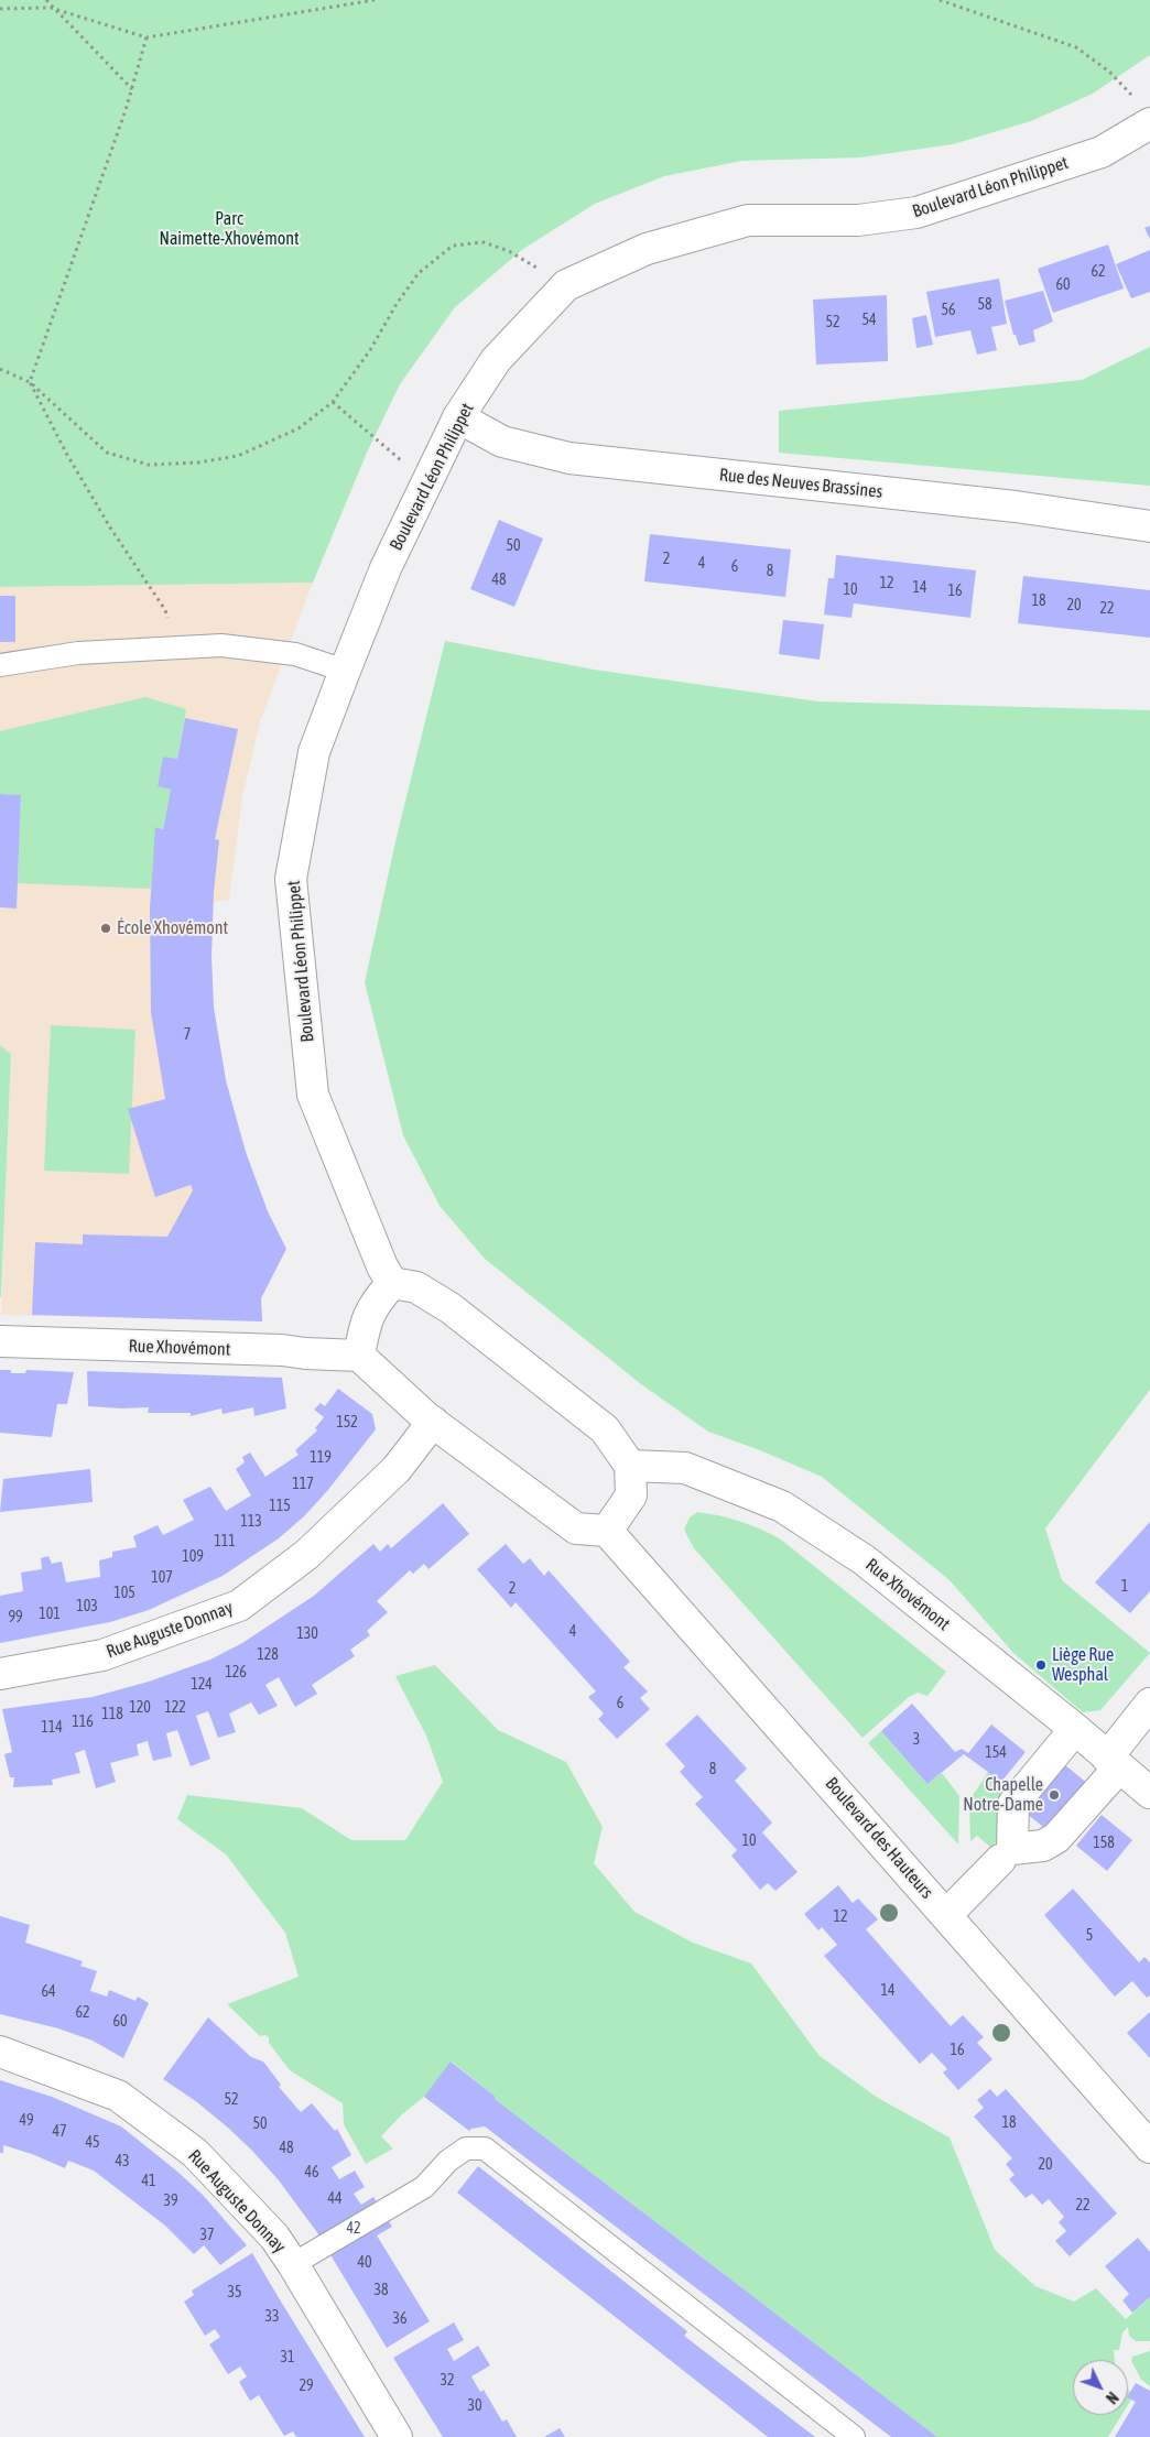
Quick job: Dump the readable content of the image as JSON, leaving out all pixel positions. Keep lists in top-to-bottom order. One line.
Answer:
{"streets":{"street":["Boulevard Léon Philippet","Rue des Neuves Brassines","Rue Xhovémont","Rue Auguste Donnay","Boulevard des Hauteurs"]},"crossings":[["Boulevard Léon Philippet","Rue des Neuves Brassines"]],"parks":["Parc Naimette-Xhovémont"],"places":["École Xhovémont","Liège Rue Wesphal","Chapelle Notre-Dame"],"house_numbers":["62","60","58","56","54","52","50","2","4","6","8","48","12","14","10","16","18","20","22","7","152","119","117","115","113","111","109","107","1","2","105","103","101","99","4","130","128","126","124","6","120","122","118","116","114","3","154","8","10","158","12","5","14","64","62","60","16","52","49","18","50","47","45","48","43","20","46","41","44","39","22","42","37","40","38","35","33","36","31","32","29","30"],"north":"bottom right"}
